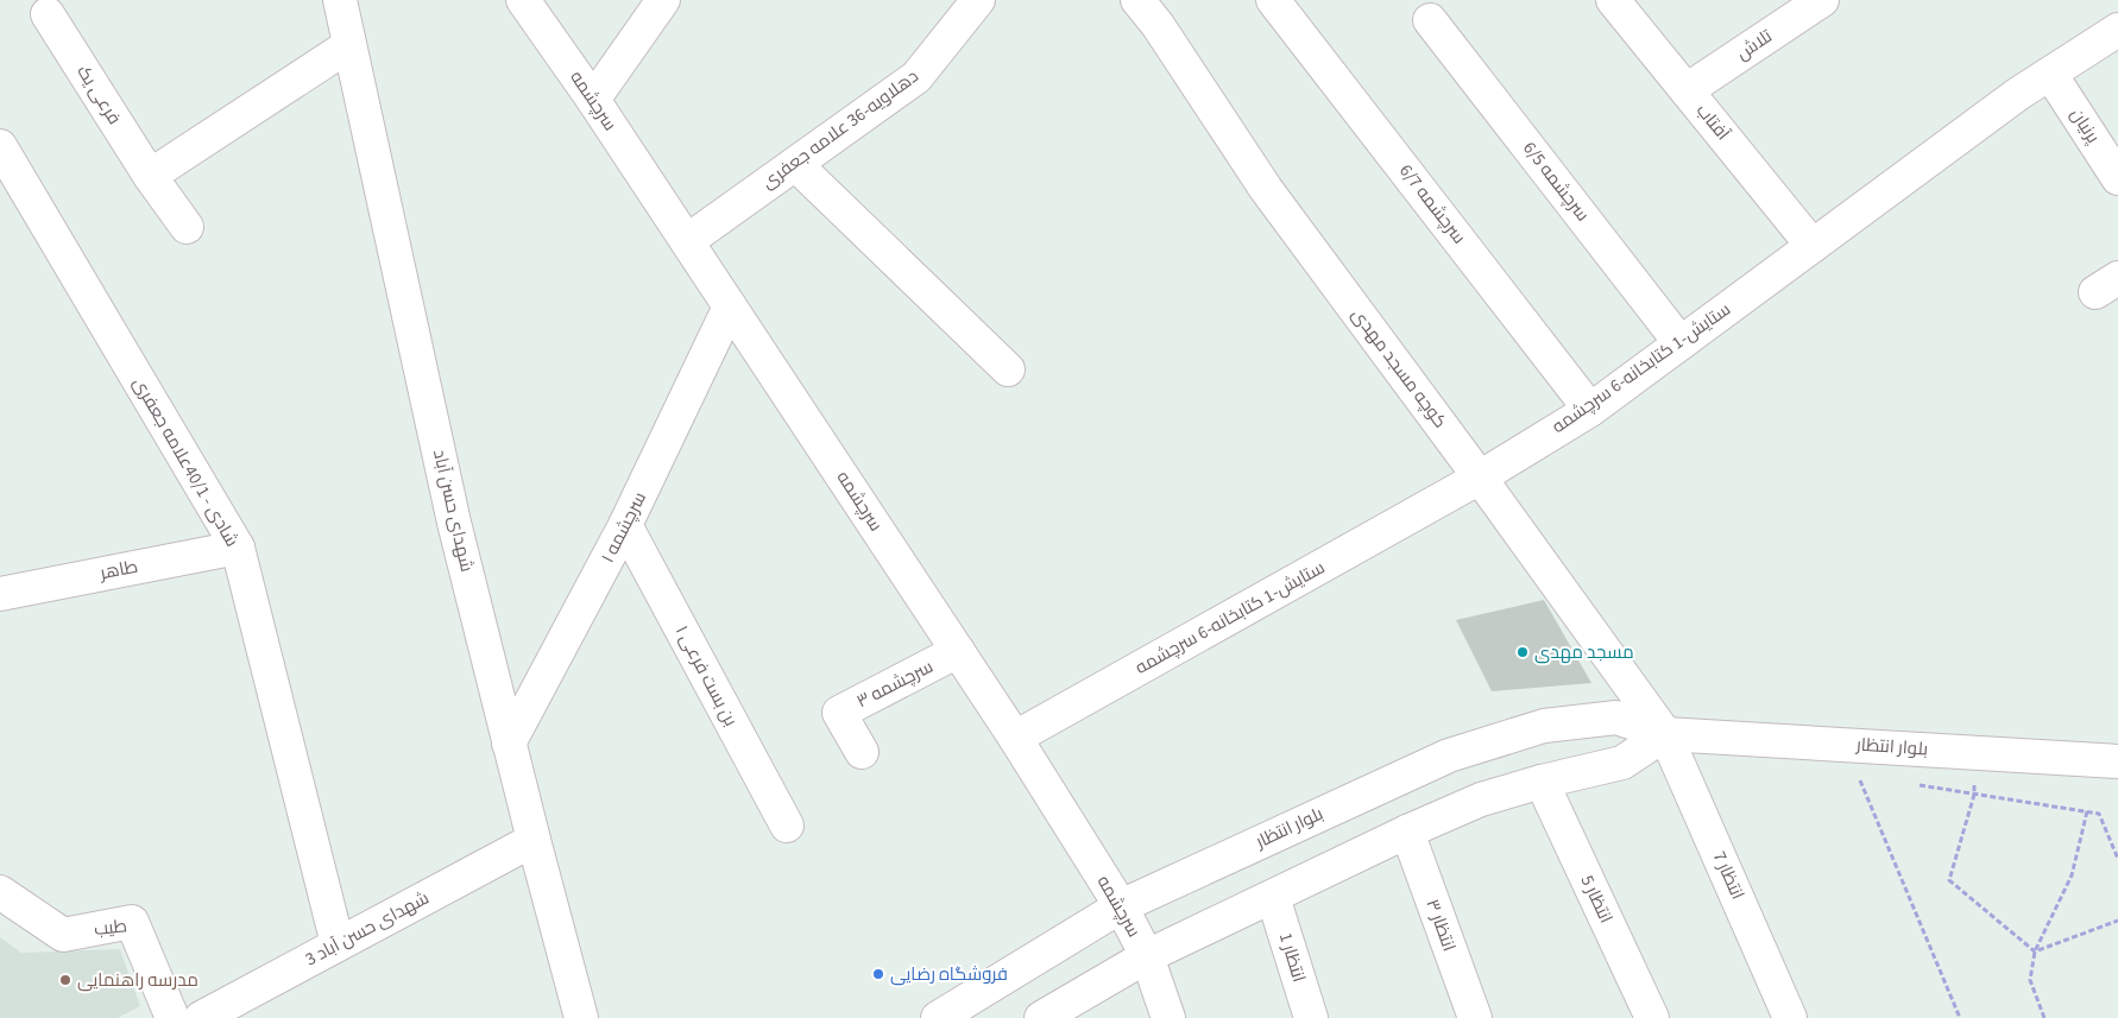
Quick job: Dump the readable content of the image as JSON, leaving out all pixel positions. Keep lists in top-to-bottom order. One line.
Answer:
{"streets":{"street":["تلاش","فرعی یک","سرچشمه","آفتاب","پرنیان","دهلاویه-36 علامه جعفری","سرچشمه 6/5","سرچشمه 6/7","کوچه مسجد مهدی","ستایش-1 کتابخانه-6 سرچشمه","شادی - 40/1علامه جعفری","شهدای حسن آباد","سرچشمه ۱","طاهر","بن بست فرعی ۱","سرچشمه ۳","بلوار انتظار","انتظار 7","انتظار 5","انتظار ۳","طیب","شهدای حسن آباد 3","انتظار 1"]},"crossings":[["تلاش","آفتاب"],["سرچشمه","دهلاویه-36 علامه جعفری"],["سرچشمه","ستایش-1 کتابخانه-6 سرچشمه"],["سرچشمه","سرچشمه ۱"],["سرچشمه","سرچشمه ۳"],["سرچشمه","بلوار انتظار"],["آفتاب","ستایش-1 کتابخانه-6 سرچشمه"],["پرنیان","ستایش-1 کتابخانه-6 سرچشمه"],["سرچشمه 6/5","ستایش-1 کتابخانه-6 سرچشمه"],["سرچشمه 6/7","ستایش-1 کتابخانه-6 سرچشمه"],["کوچه مسجد مهدی","ستایش-1 کتابخانه-6 سرچشمه"],["کوچه مسجد مهدی","بلوار انتظار"],["کوچه مسجد مهدی","انتظار 7"],["شادی - 40/1علامه جعفری","طاهر"],["شادی - 40/1علامه جعفری","شهدای حسن آباد 3"],["شهدای حسن آباد","سرچشمه ۱"],["شهدای حسن آباد","شهدای حسن آباد 3"],["سرچشمه ۱","بن بست فرعی ۱"],["بلوار انتظار","انتظار 7"]],"places":["مسجد مهدی","فروشگاه رضایی","مدرسه راهنمایی"]}
